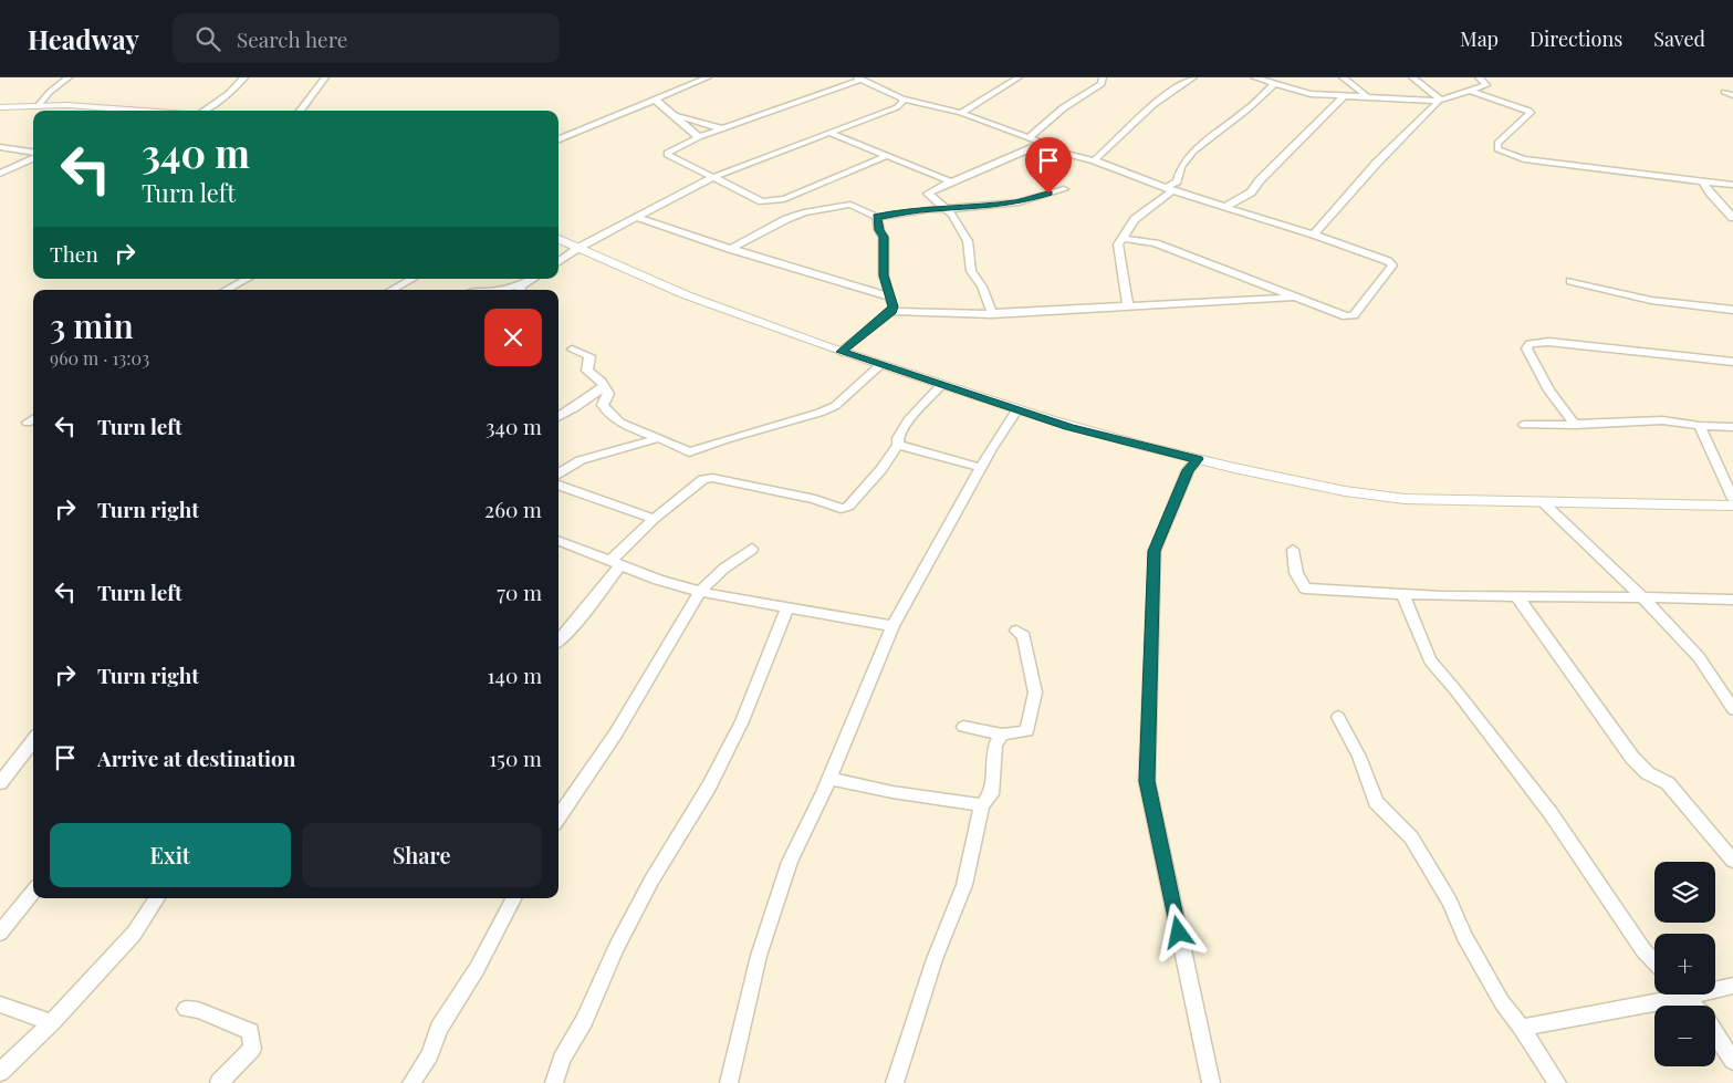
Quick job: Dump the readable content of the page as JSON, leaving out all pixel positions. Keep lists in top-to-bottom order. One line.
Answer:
{"page":{"header":"Headway","search":"Search here","nav":["Map","Directions","Saved"],"turn":["340 m","Turn left"],"then":"Then","heading":["3 min","960 m · 13:03"],"list":[{"name":"Turn left","value":"340 m"},{"name":"Turn right","value":"260 m"},{"name":"Turn left","value":"70 m"},{"name":"Turn right","value":"140 m"},{"name":"Arrive at destination","value":"150 m"}],"buttons":["Exit","Share"],"map_buttons":["+","−"]}}
